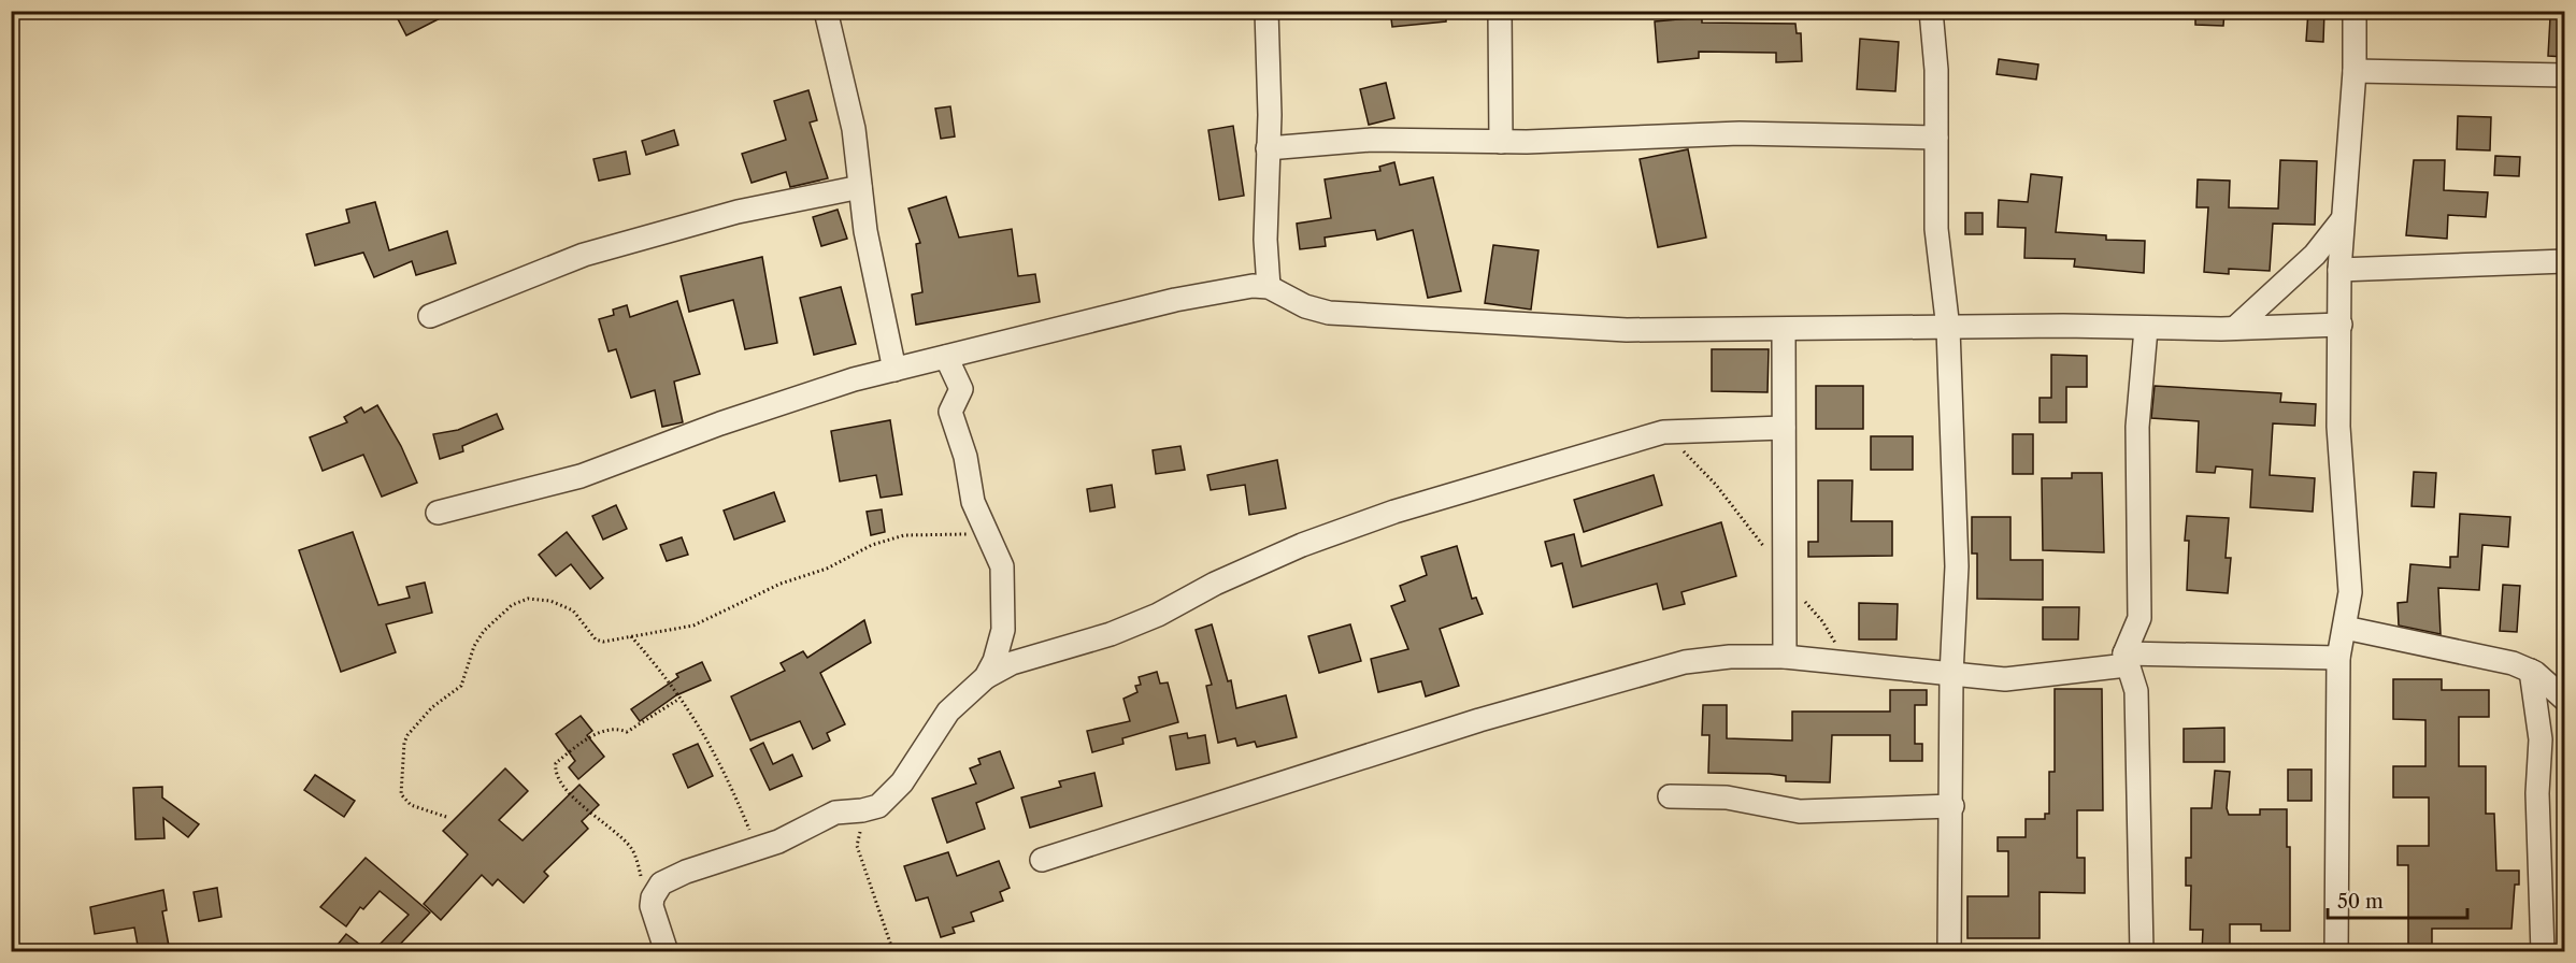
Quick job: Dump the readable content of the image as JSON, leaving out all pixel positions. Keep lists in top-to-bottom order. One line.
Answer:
{"scale_bar":"50 m"}
